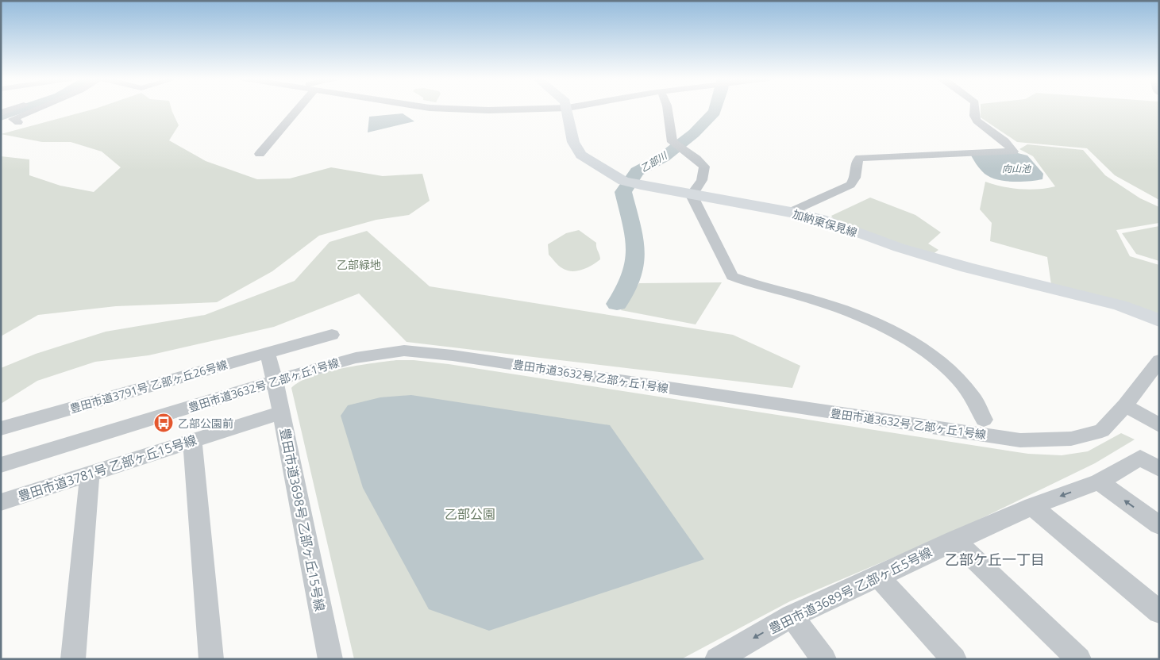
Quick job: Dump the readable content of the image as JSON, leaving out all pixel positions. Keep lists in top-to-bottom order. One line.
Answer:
{"streets":{"main road":["加納東保見線"],"street":["豊田市道3632号 乙部ヶ丘1号線","豊田市道3791号 乙部ヶ丘26号線","豊田市道3781号 乙部ヶ丘15号線","豊田市道3698号 乙部ヶ丘15号線","豊田市道3689号 乙部ヶ丘5号線"]},"crossings":[["豊田市道3632号 乙部ヶ丘1号線","豊田市道3698号 乙部ヶ丘15号線"],["豊田市道3781号 乙部ヶ丘15号線","豊田市道3698号 乙部ヶ丘15号線"]],"districts":["乙部ケ丘一丁目"],"water":["乙部川","向山池"],"parks":["乙部緑地","乙部公園"],"places":{"bus stop":["乙部公園前"]}}
